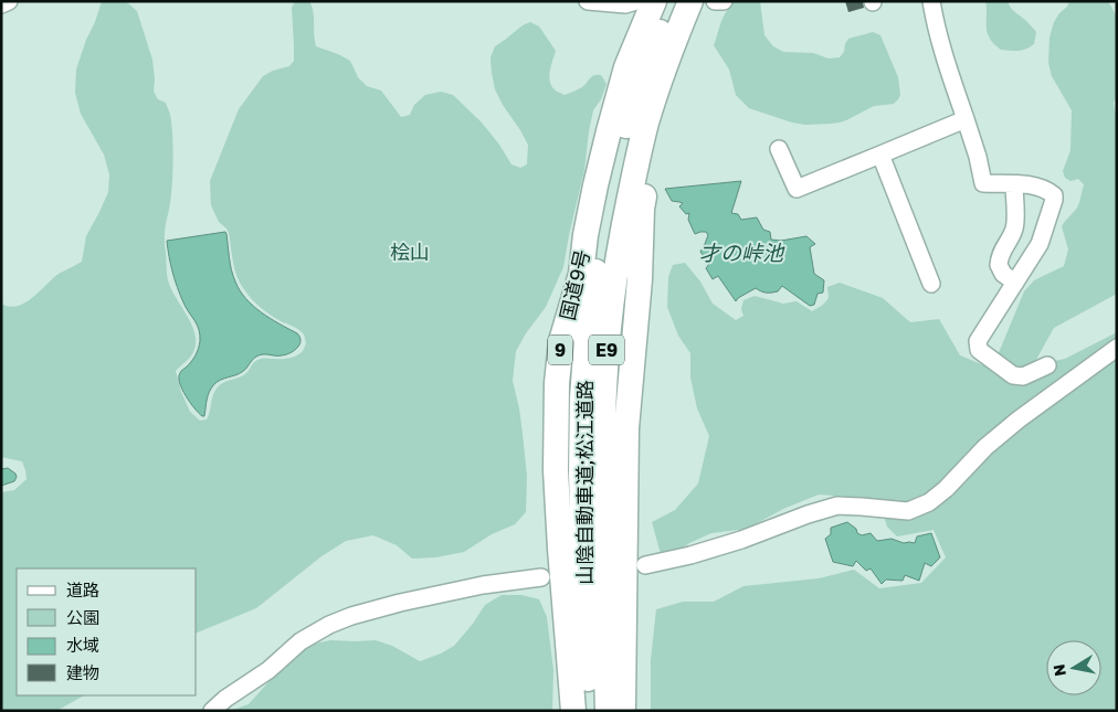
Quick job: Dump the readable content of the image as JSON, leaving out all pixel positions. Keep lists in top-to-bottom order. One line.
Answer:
{"streets":{"highway":["国道9号","9","E9","山陰自動車道;松江道路"]},"water":["才の峠池"],"parks":["桧山"],"legend":["道路","公園","水域","建物"],"north":"left"}
